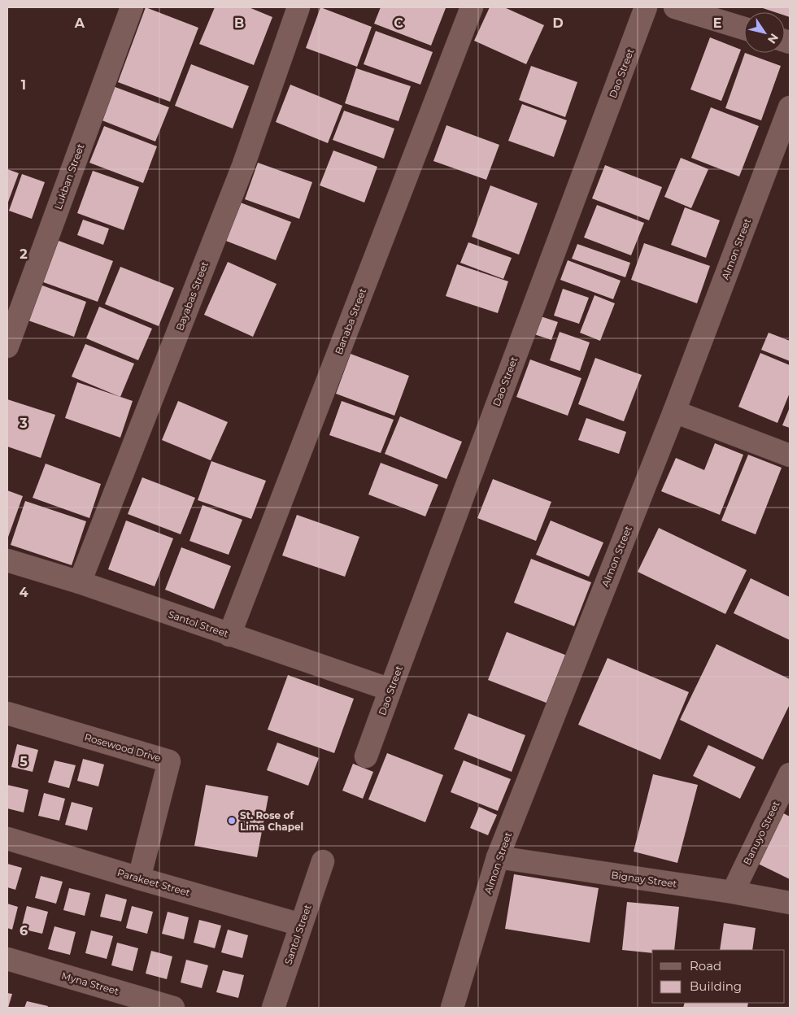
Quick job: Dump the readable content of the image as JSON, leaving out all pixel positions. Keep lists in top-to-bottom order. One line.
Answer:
{"streets":{"street":["Dao Street","Lukban Street","Almon Street","Bayabas Street","Banaba Street","Santol Street","Rosewood Drive","Banuyo Street","Bignay Street","Parakeet Street","Myna Street"]},"crossings":[["Dao Street","Santol Street"],["Almon Street","Bignay Street"],["Bayabas Street","Santol Street"],["Banaba Street","Santol Street"],["Santol Street","Parakeet Street"],["Rosewood Drive","Parakeet Street"],["Banuyo Street","Bignay Street"]],"places":["St. Rose of Lima Chapel"],"legend":["Road","Building"],"north":"bottom right","grid":{"columns":["A","B","C","D","E"],"rows":["1","2","3","4","5","6"]}}
